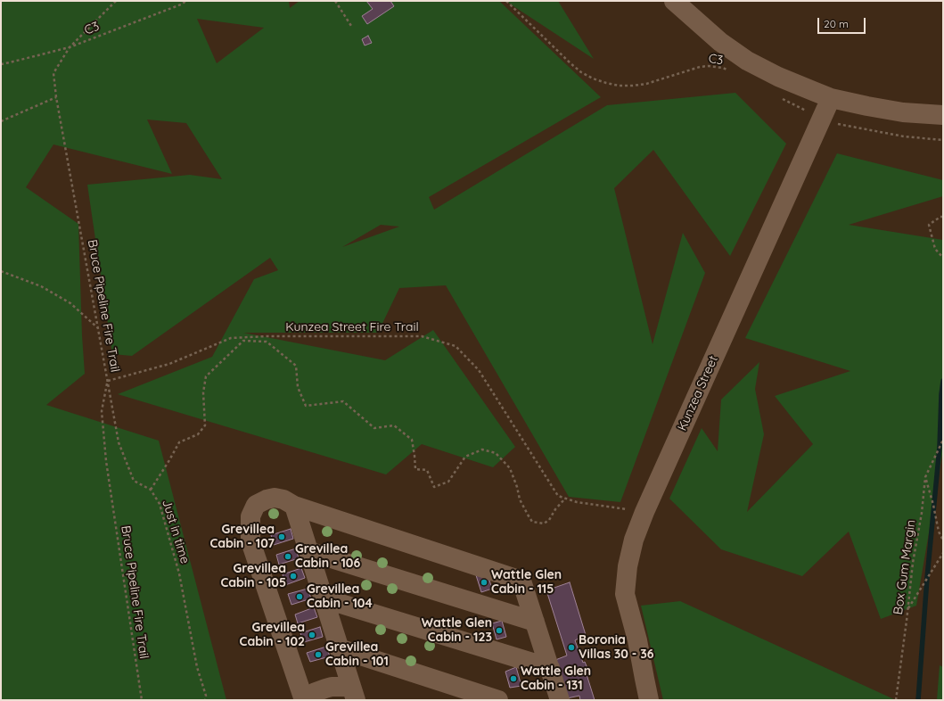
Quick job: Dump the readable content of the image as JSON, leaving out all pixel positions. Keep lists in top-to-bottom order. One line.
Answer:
{"streets":{"street":["Kunzea Street"],"path":["C3","Bruce Pipeline Fire Trail","Kunzea Street Fire Trail","Just in time","Box Gum Margin"]},"crossings":[["C3","Bruce Pipeline Fire Trail"],["Bruce Pipeline Fire Trail","Kunzea Street Fire Trail"],["Bruce Pipeline Fire Trail","Just in time"],["Kunzea Street Fire Trail","Just in time"]],"places":["Grevillea Cabin - 107","Grevillea Cabin - 106","Grevillea Cabin - 105","Wattle Glen Cabin - 115","Grevillea Cabin - 104","Wattle Glen Cabin - 123","Grevillea Cabin - 102","Boronia Villas 30 - 36","Grevillea Cabin - 101","Wattle Glen Cabin - 131"],"scale_bar":"20 m"}
